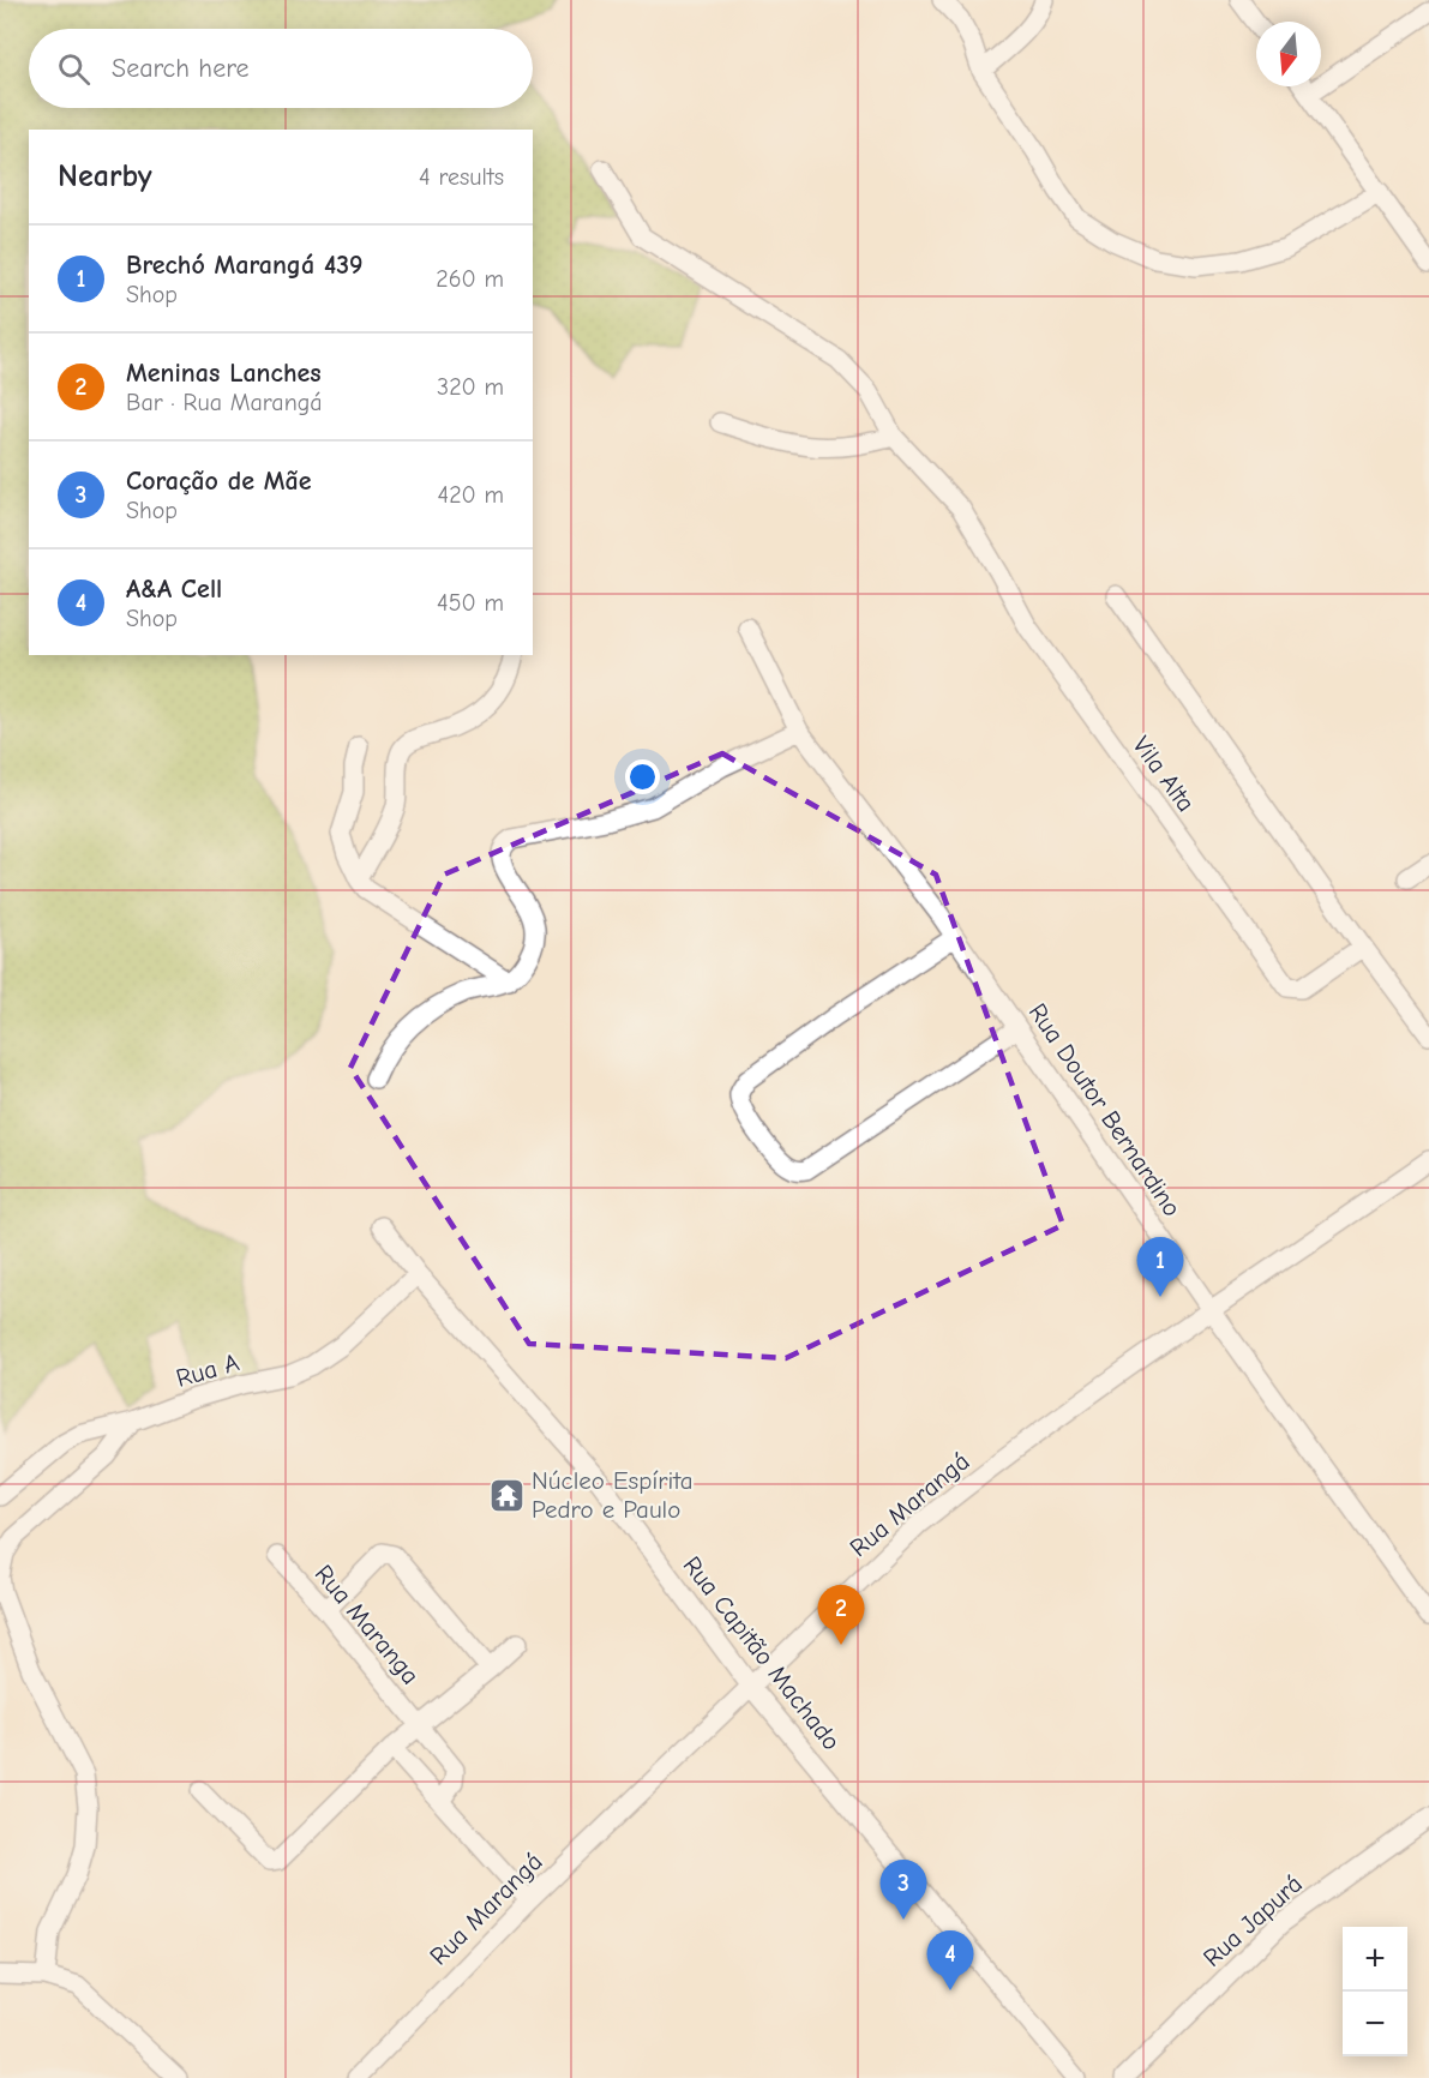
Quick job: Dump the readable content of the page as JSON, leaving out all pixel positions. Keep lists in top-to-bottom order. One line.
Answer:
{"streets":{"street":["Vila Alta","Rua Doutor Bernardino","Rua A","Rua Marangá","Rua Maranga","Rua Capitão Machado","Rua Japurá"]},"crossings":[["Rua Doutor Bernardino","Rua Marangá"],["Rua A","Rua Capitão Machado"],["Rua Marangá","Rua Capitão Machado"]],"places":{"temple":["Núcleo Espírita Pedro e Paulo"]},"north":"bottom","page":{"search":"Search here","heading":["Nearby","4 results"],"list":[{"mark":"1","name":"Brechó Marangá 439","note":"Shop","value":"260 m"},{"mark":"2","name":"Meninas Lanches","note":"Bar · Rua Marangá","value":"320 m"},{"mark":"3","name":"Coração de Mãe","note":"Shop","value":"420 m"},{"mark":"4","name":"A&A Cell","note":"Shop","value":"450 m"}],"pins":["1","2","3","4"],"map_buttons":["+","−"]}}
